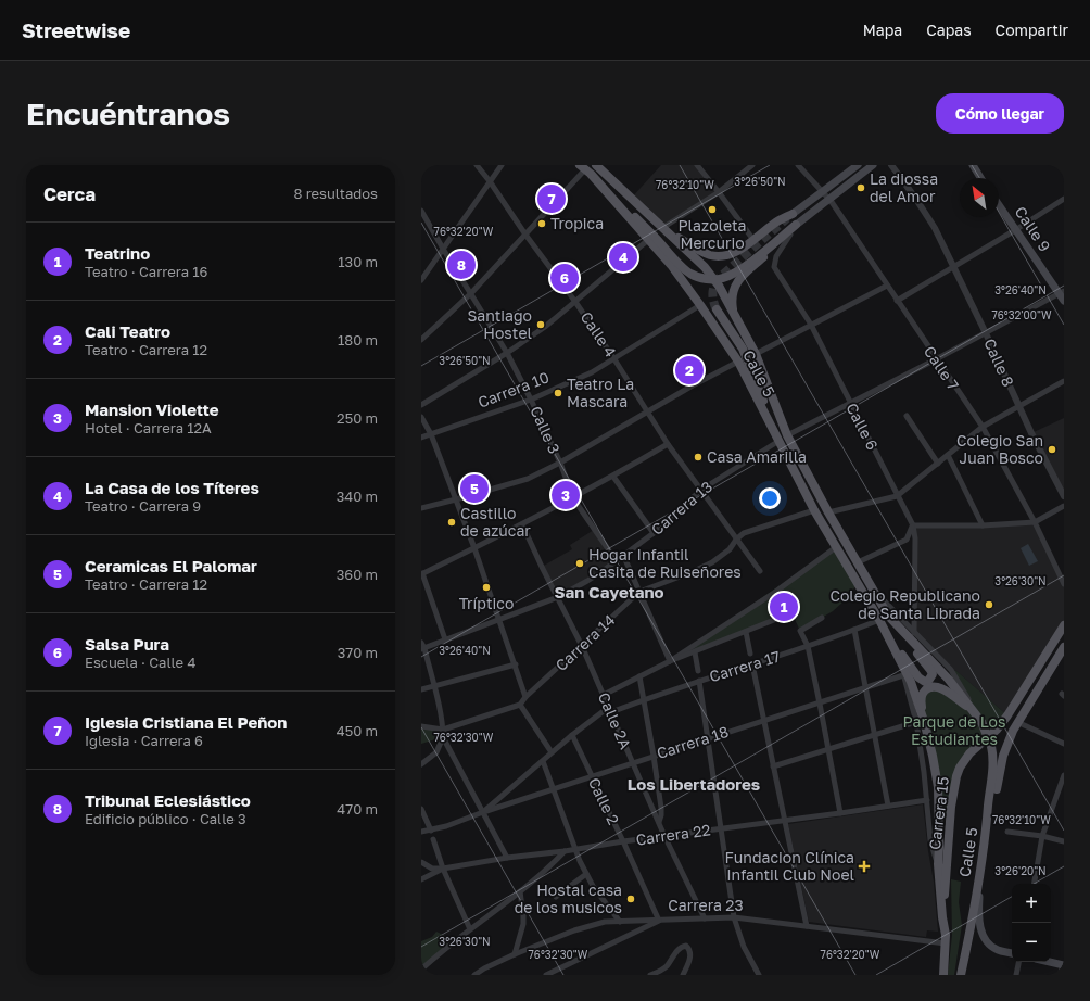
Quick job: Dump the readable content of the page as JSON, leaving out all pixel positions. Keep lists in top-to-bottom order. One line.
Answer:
{"streets":{"main road":["Calle 9","Calle 5","Carrera 15"],"street":["Calle 4","Calle 8","Calle 7","Carrera 10","Calle 6","Calle 3","Carrera 13","Carrera 14","Carrera 17","Calle 2A","Carrera 18","Calle 2","Carrera 22","Carrera 23"]},"crossings":[["Calle 4","Carrera 10"],["Calle 4","Carrera 13"],["Calle 4","Carrera 14"],["Calle 5","Carrera 10"],["Calle 5","Calle 6"],["Calle 5","Carrera 13"],["Calle 5","Carrera 14"],["Calle 5","Carrera 17"],["Calle 5","Carrera 18"],["Calle 5","Carrera 15"],["Calle 5","Carrera 22"],["Calle 5","Carrera 23"],["Carrera 10","Calle 3"],["Calle 3","Carrera 13"],["Carrera 13","Calle 2A"],["Carrera 14","Calle 2A"],["Carrera 17","Calle 2A"],["Carrera 17","Carrera 18"],["Carrera 17","Calle 2"],["Calle 2A","Carrera 18"],["Calle 2A","Carrera 22"],["Calle 2A","Carrera 23"],["Carrera 18","Calle 2"],["Calle 2","Carrera 22"],["Calle 2","Carrera 23"]],"districts":["San Cayetano","Los Libertadores"],"parks":["Parque de Los Estudiantes"],"places":{"other":["La diossa del Amor","Plazoleta Mercurio","Tropica","Santiago Hostel","Teatro La Mascara","Colegio San Juan Bosco","Casa Amarilla","Castillo de azúcar","Hogar Infantil Casita de Ruiseñores","Tríptico","Colegio Republicano de Santa Librada","Hostal casa de los musicos"],"health":["Fundacion Clínica Infantil Club Noel"]},"north":"top left","page":{"header":"Streetwise","nav":["Mapa","Capas","Compartir"],"buttons":"Cómo llegar","title":"Encuéntranos","heading":["Cerca","8 resultados"],"pins":["7","4","8","6","2","5","3","1"],"list":[{"mark":"1","name":"Teatrino","note":"Teatro · Carrera 16","value":"130 m"},{"mark":"2","name":"Cali Teatro","note":"Teatro · Carrera 12","value":"180 m"},{"mark":"3","name":"Mansion Violette","note":"Hotel · Carrera 12A","value":"250 m"},{"mark":"4","name":"La Casa de los Títeres","note":"Teatro · Carrera 9","value":"340 m"},{"mark":"5","name":"Ceramicas El Palomar","note":"Teatro · Carrera 12","value":"360 m"},{"mark":"6","name":"Salsa Pura","note":"Escuela · Calle 4","value":"370 m"},{"mark":"7","name":"Iglesia Cristiana El Peñon","note":"Iglesia · Carrera 6","value":"450 m"},{"mark":"8","name":"Tribunal Eclesiástico","note":"Edificio público · Calle 3","value":"470 m"}],"map_buttons":["+","−"]},"coordinates":["3°26'50\"N","76°32'10\"W","76°32'20\"W","3°26'40\"N","76°32'00\"W","3°26'30\"N","76°32'30\"W","3°26'20\"N"]}
